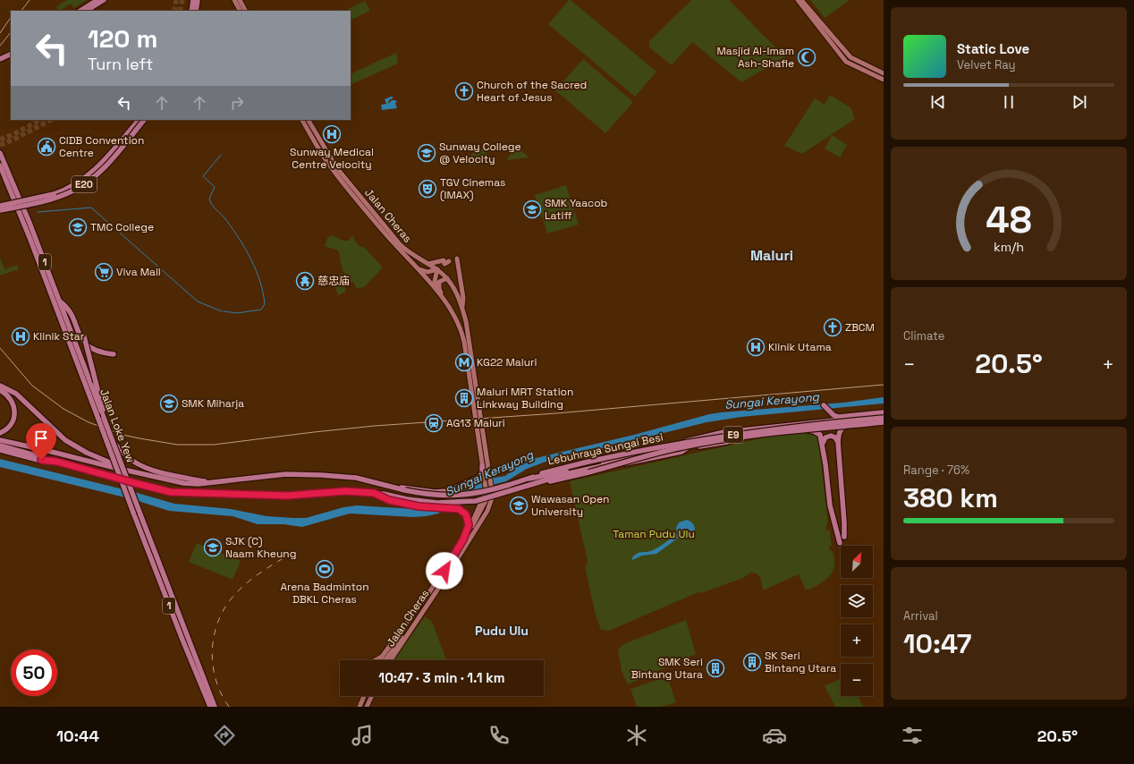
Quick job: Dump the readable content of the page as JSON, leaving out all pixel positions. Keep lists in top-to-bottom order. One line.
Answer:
{"streets":{"highway":["E20","1","Jalan Loke Yew","E9","Lebuhraya Sungai Besi"],"main road":["Jalan Cheras"]},"crossings":[["E9","Lebuhraya Sungai Besi"]],"districts":["Maluri","Pudu Ulu"],"water":["Sungai Kerayong"],"parks":["Taman Pudu Ulu"],"places":{"mosque":["Masjid Al-Imam Ash-Shafie"],"church":["Church of the Sacred Heart of Jesus","ZBCM"],"hospital":["Sunway Medical Centre Velocity","Klinik Star","Klinik Utama"],"public building":["CIDB Convention Centre"],"school or university":["Sunway College @ Velocity","SMK Yaacob Latiff","TMC College","SMK Miharja","Wawasan Open University","SJK (C) Naam Kheung"],"theatre":["TGV Cinemas (IMAX)"],"supermarket":["Viva Mall"],"temple":["慈忠庙"],"metro station":["KG22 Maluri"],"building":["Maluri MRT Station Linkway Building","SK Seri Bintang Utara","SMK Seri Bintang Utara"],"station":["AG13 Maluri"],"sports":["Arena Badminton DBKL Cheras"]},"north":"top right","page":{"turn":["120 m","Turn left"],"song":["Static Love","Velvet Ray"],"tile":["Climate",["Range · 76%","380 km"],["Arrival","10:47"]],"heat":["−","20.5°","+"],"map_buttons":["+","−"],"limit":"50","trip":"10:47 · 3 min · 1.1 km","tabs":["10:44","20.5°"],"gauge":["48","km/h"]}}
